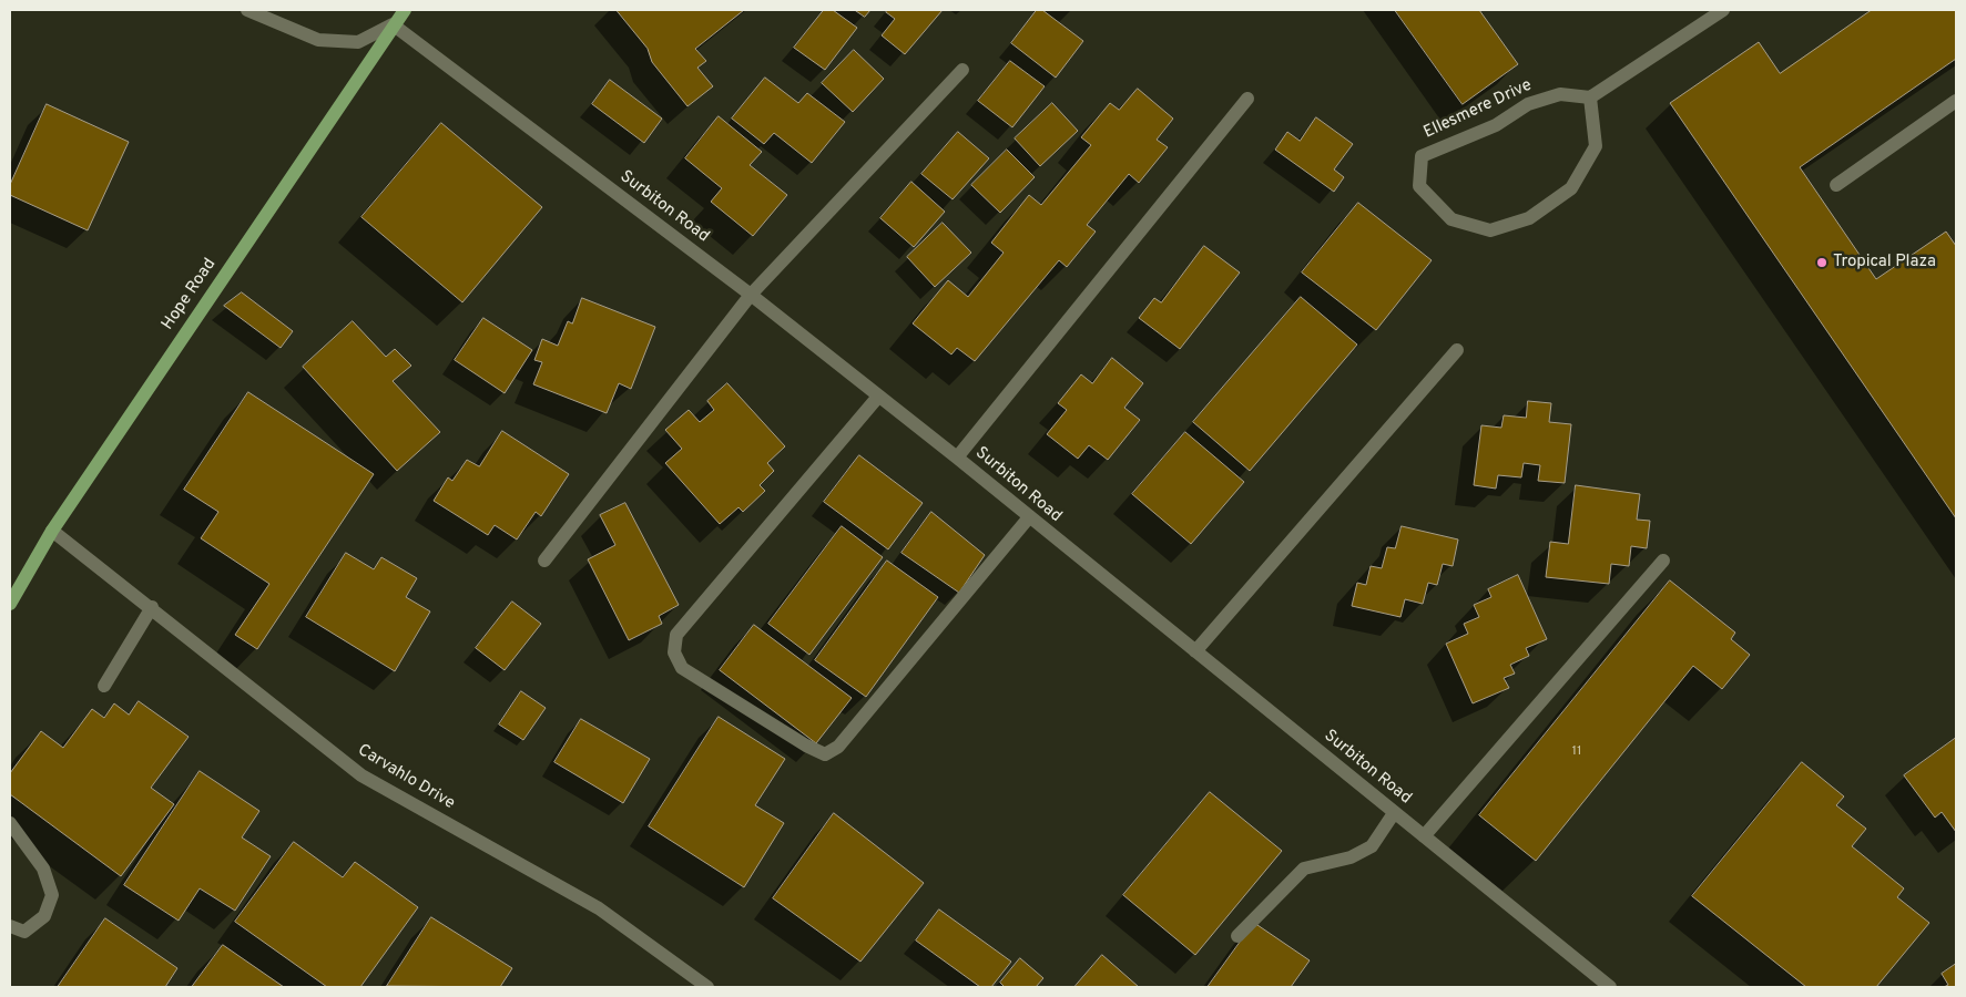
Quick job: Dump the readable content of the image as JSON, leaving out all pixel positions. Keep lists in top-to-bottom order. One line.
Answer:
{"streets":{"main road":["Hope Road"],"street":["Ellesmere Drive","Surbiton Road","Carvahlo Drive"]},"crossings":[["Surbiton Road","Hope Road"],["Hope Road","Carvahlo Drive"]],"places":["Tropical Plaza"],"house_numbers":["11"]}
